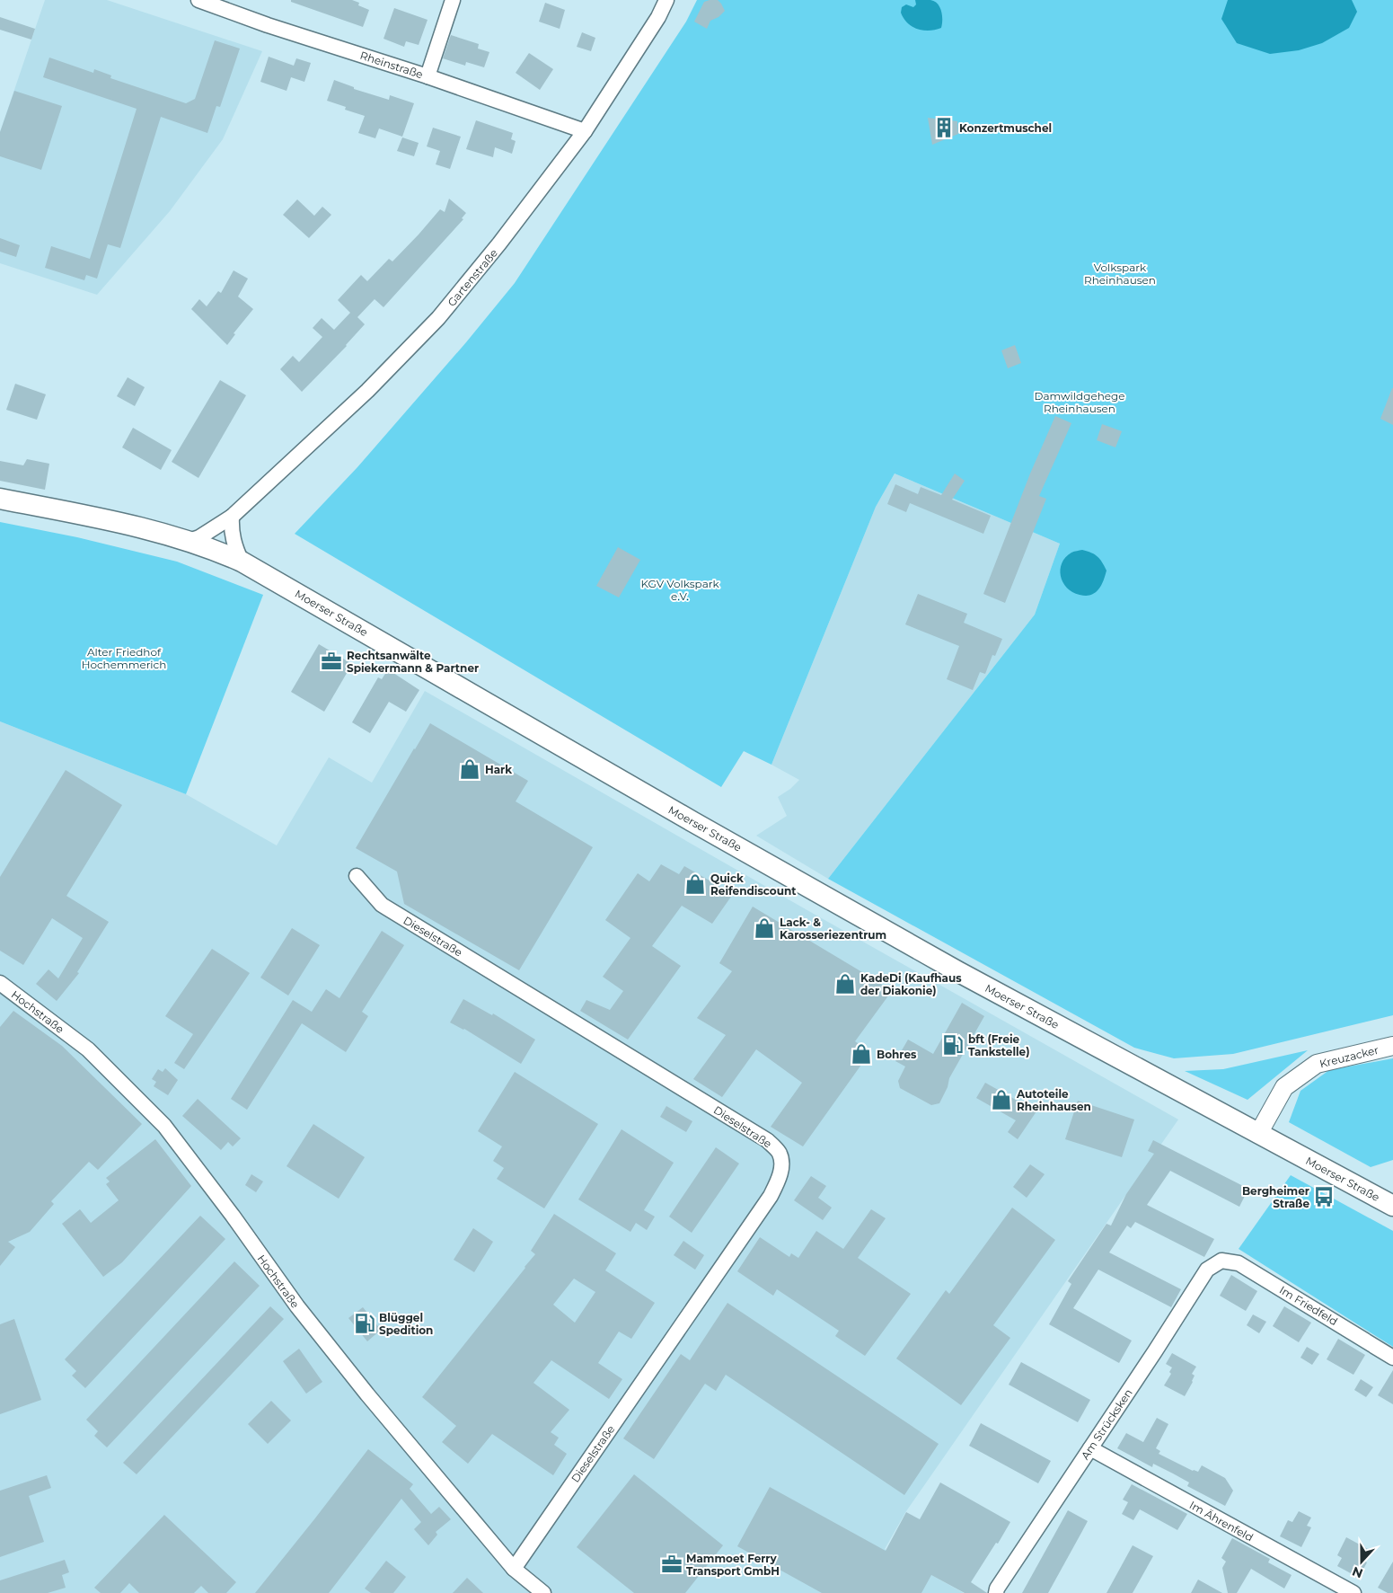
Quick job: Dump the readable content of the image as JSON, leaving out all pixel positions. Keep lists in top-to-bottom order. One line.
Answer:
{"streets":{"main road":["Moerser Straße"],"street":["Rheinstraße","Gartenstraße","Dieselstraße","Hochstraße","Kreuzacker","Im Friedfeld","Am Strücksken","Im Ährenfeld"]},"crossings":[["Rheinstraße","Gartenstraße"],["Gartenstraße","Moerser Straße"],["Moerser Straße","Kreuzacker"],["Dieselstraße","Hochstraße"],["Im Friedfeld","Am Strücksken"],["Am Strücksken","Im Ährenfeld"]],"parks":["Volkspark Rheinhausen","Damwildgehege Rheinhausen","KGV Volkspark e.V.","Alter Friedhof Hochemmerich"],"places":{"building":["Konzertmuschel"],"office":["Rechtsanwälte Spiekermann & Partner","Mammoet Ferry Transport GmbH"],"shop":["Hark","Quick Reifendiscount","Lack- & Karosseriezentrum","KadeDi (Kaufhaus der Diakonie)","Bohres","Autoteile Rheinhausen"],"fuel station":["bft (Freie Tankstelle)","Blüggel Spedition"],"bus stop":["Bergheimer Straße"]},"north":"bottom"}
